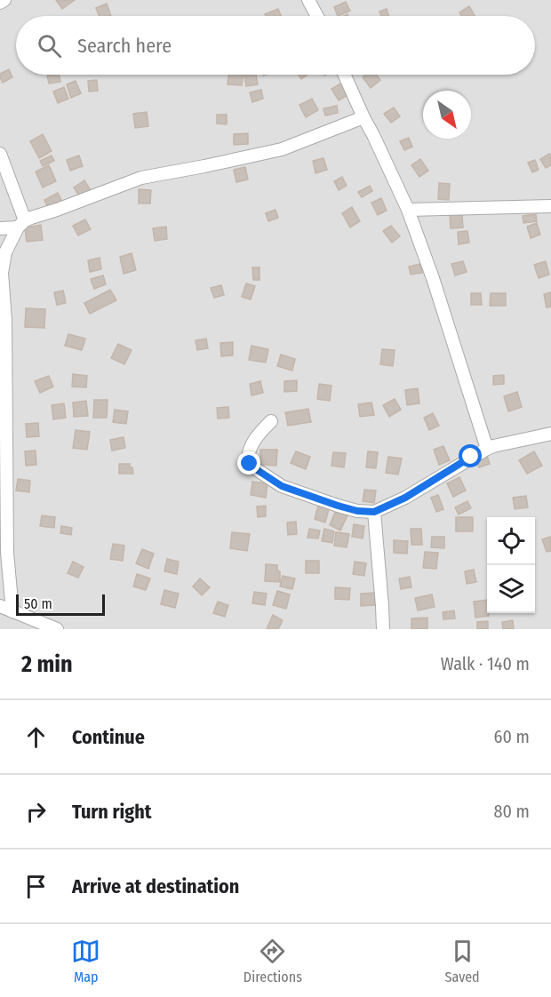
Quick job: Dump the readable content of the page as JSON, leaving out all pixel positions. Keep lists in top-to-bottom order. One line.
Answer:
{"scale_bar":"50 m","north":"bottom right","page":{"search":"Search here","scale":"50 m","heading":["2 min","Walk · 140 m"],"list":[["Continue","60 m"],["Turn right","80 m"],"Arrive at destination"],"nav":["Map","Directions","Saved"]}}
